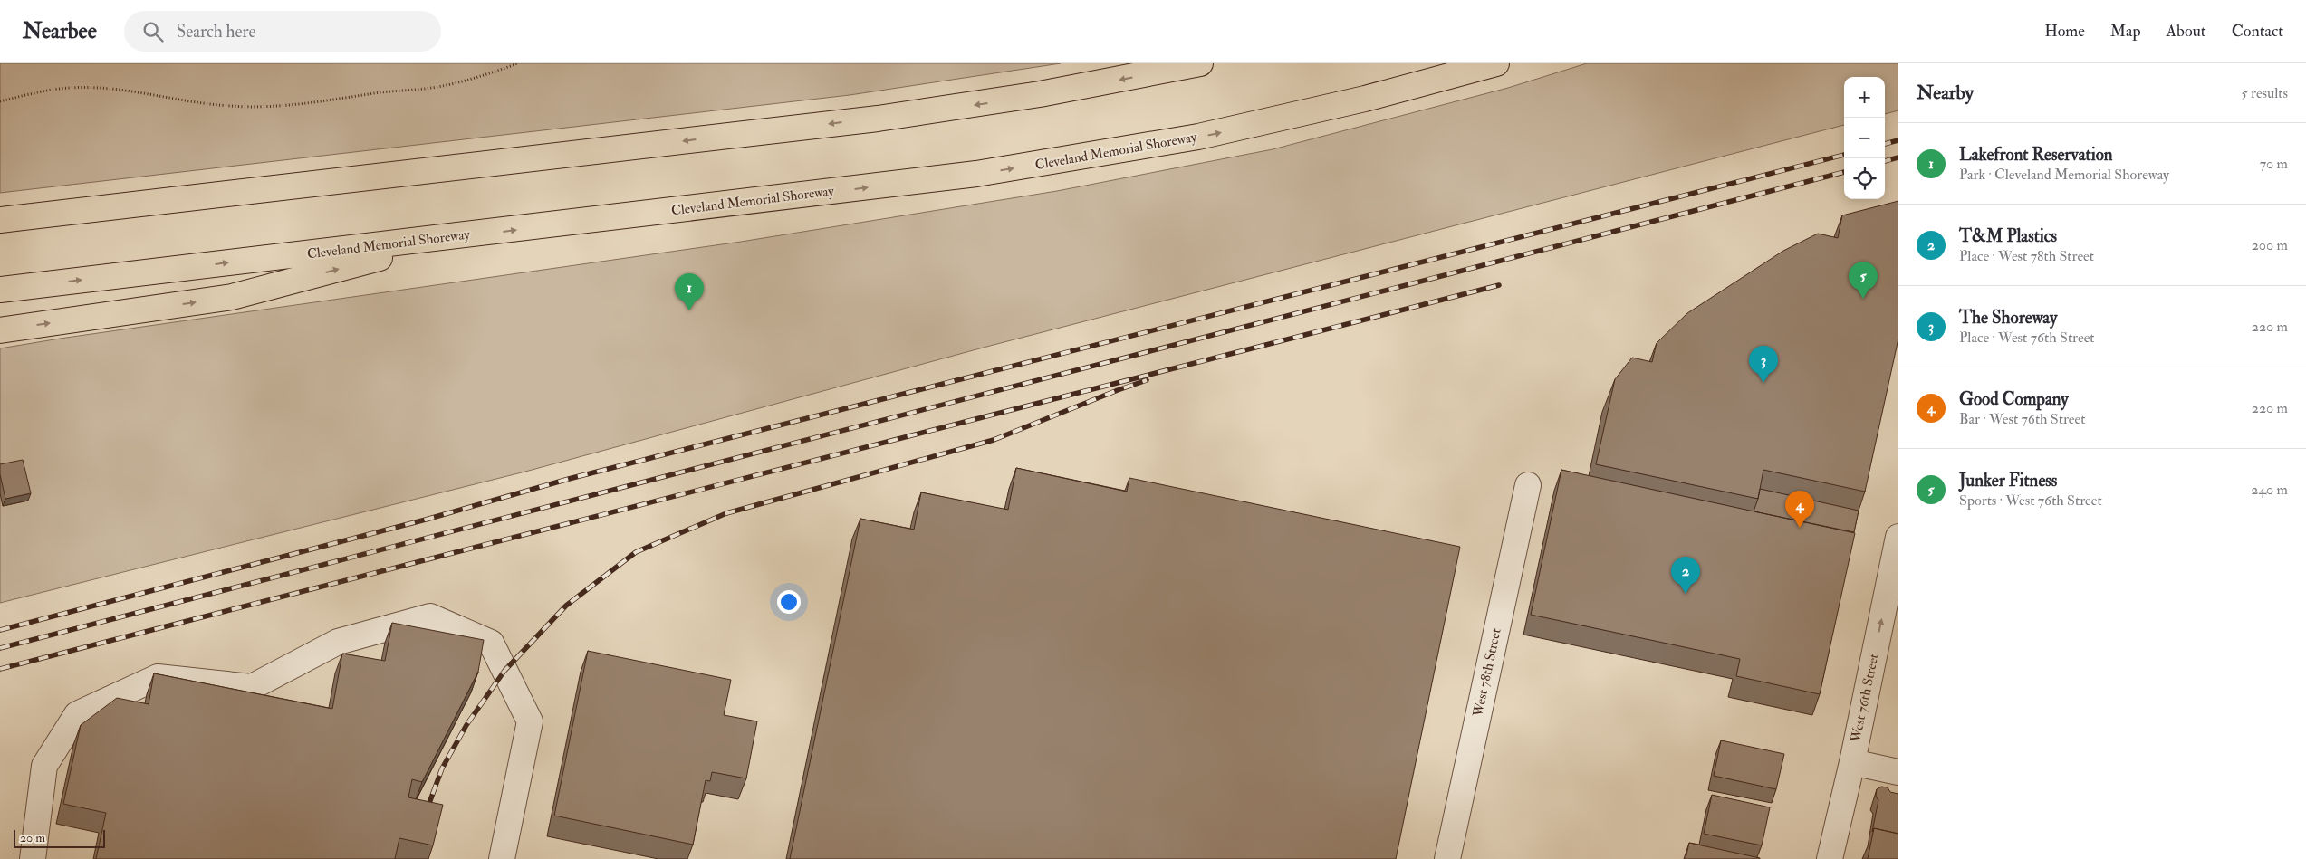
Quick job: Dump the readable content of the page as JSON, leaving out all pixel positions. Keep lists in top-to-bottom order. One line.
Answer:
{"streets":{"highway":["Cleveland Memorial Shoreway"],"street":["West 78th Street","West 76th Street"]},"one_way":["West 76th Street"],"scale_bar":"20 m","page":{"header":"Nearbee","search":"Search here","nav":["Home","Map","About","Contact"],"heading":["Nearby","5 results"],"map_buttons":["+","−"],"list":[{"mark":"1","name":"Lakefront Reservation","note":"Park · Cleveland Memorial Shoreway","value":"70 m"},{"mark":"2","name":"T&M Plastics","note":"Place · West 78th Street","value":"200 m"},{"mark":"3","name":"The Shoreway","note":"Place · West 76th Street","value":"220 m"},{"mark":"4","name":"Good Company","note":"Bar · West 76th Street","value":"220 m"},{"mark":"5","name":"Junker Fitness","note":"Sports · West 76th Street","value":"240 m"}],"pins":["5","1","3","4","2"],"scale":"20 m"}}
